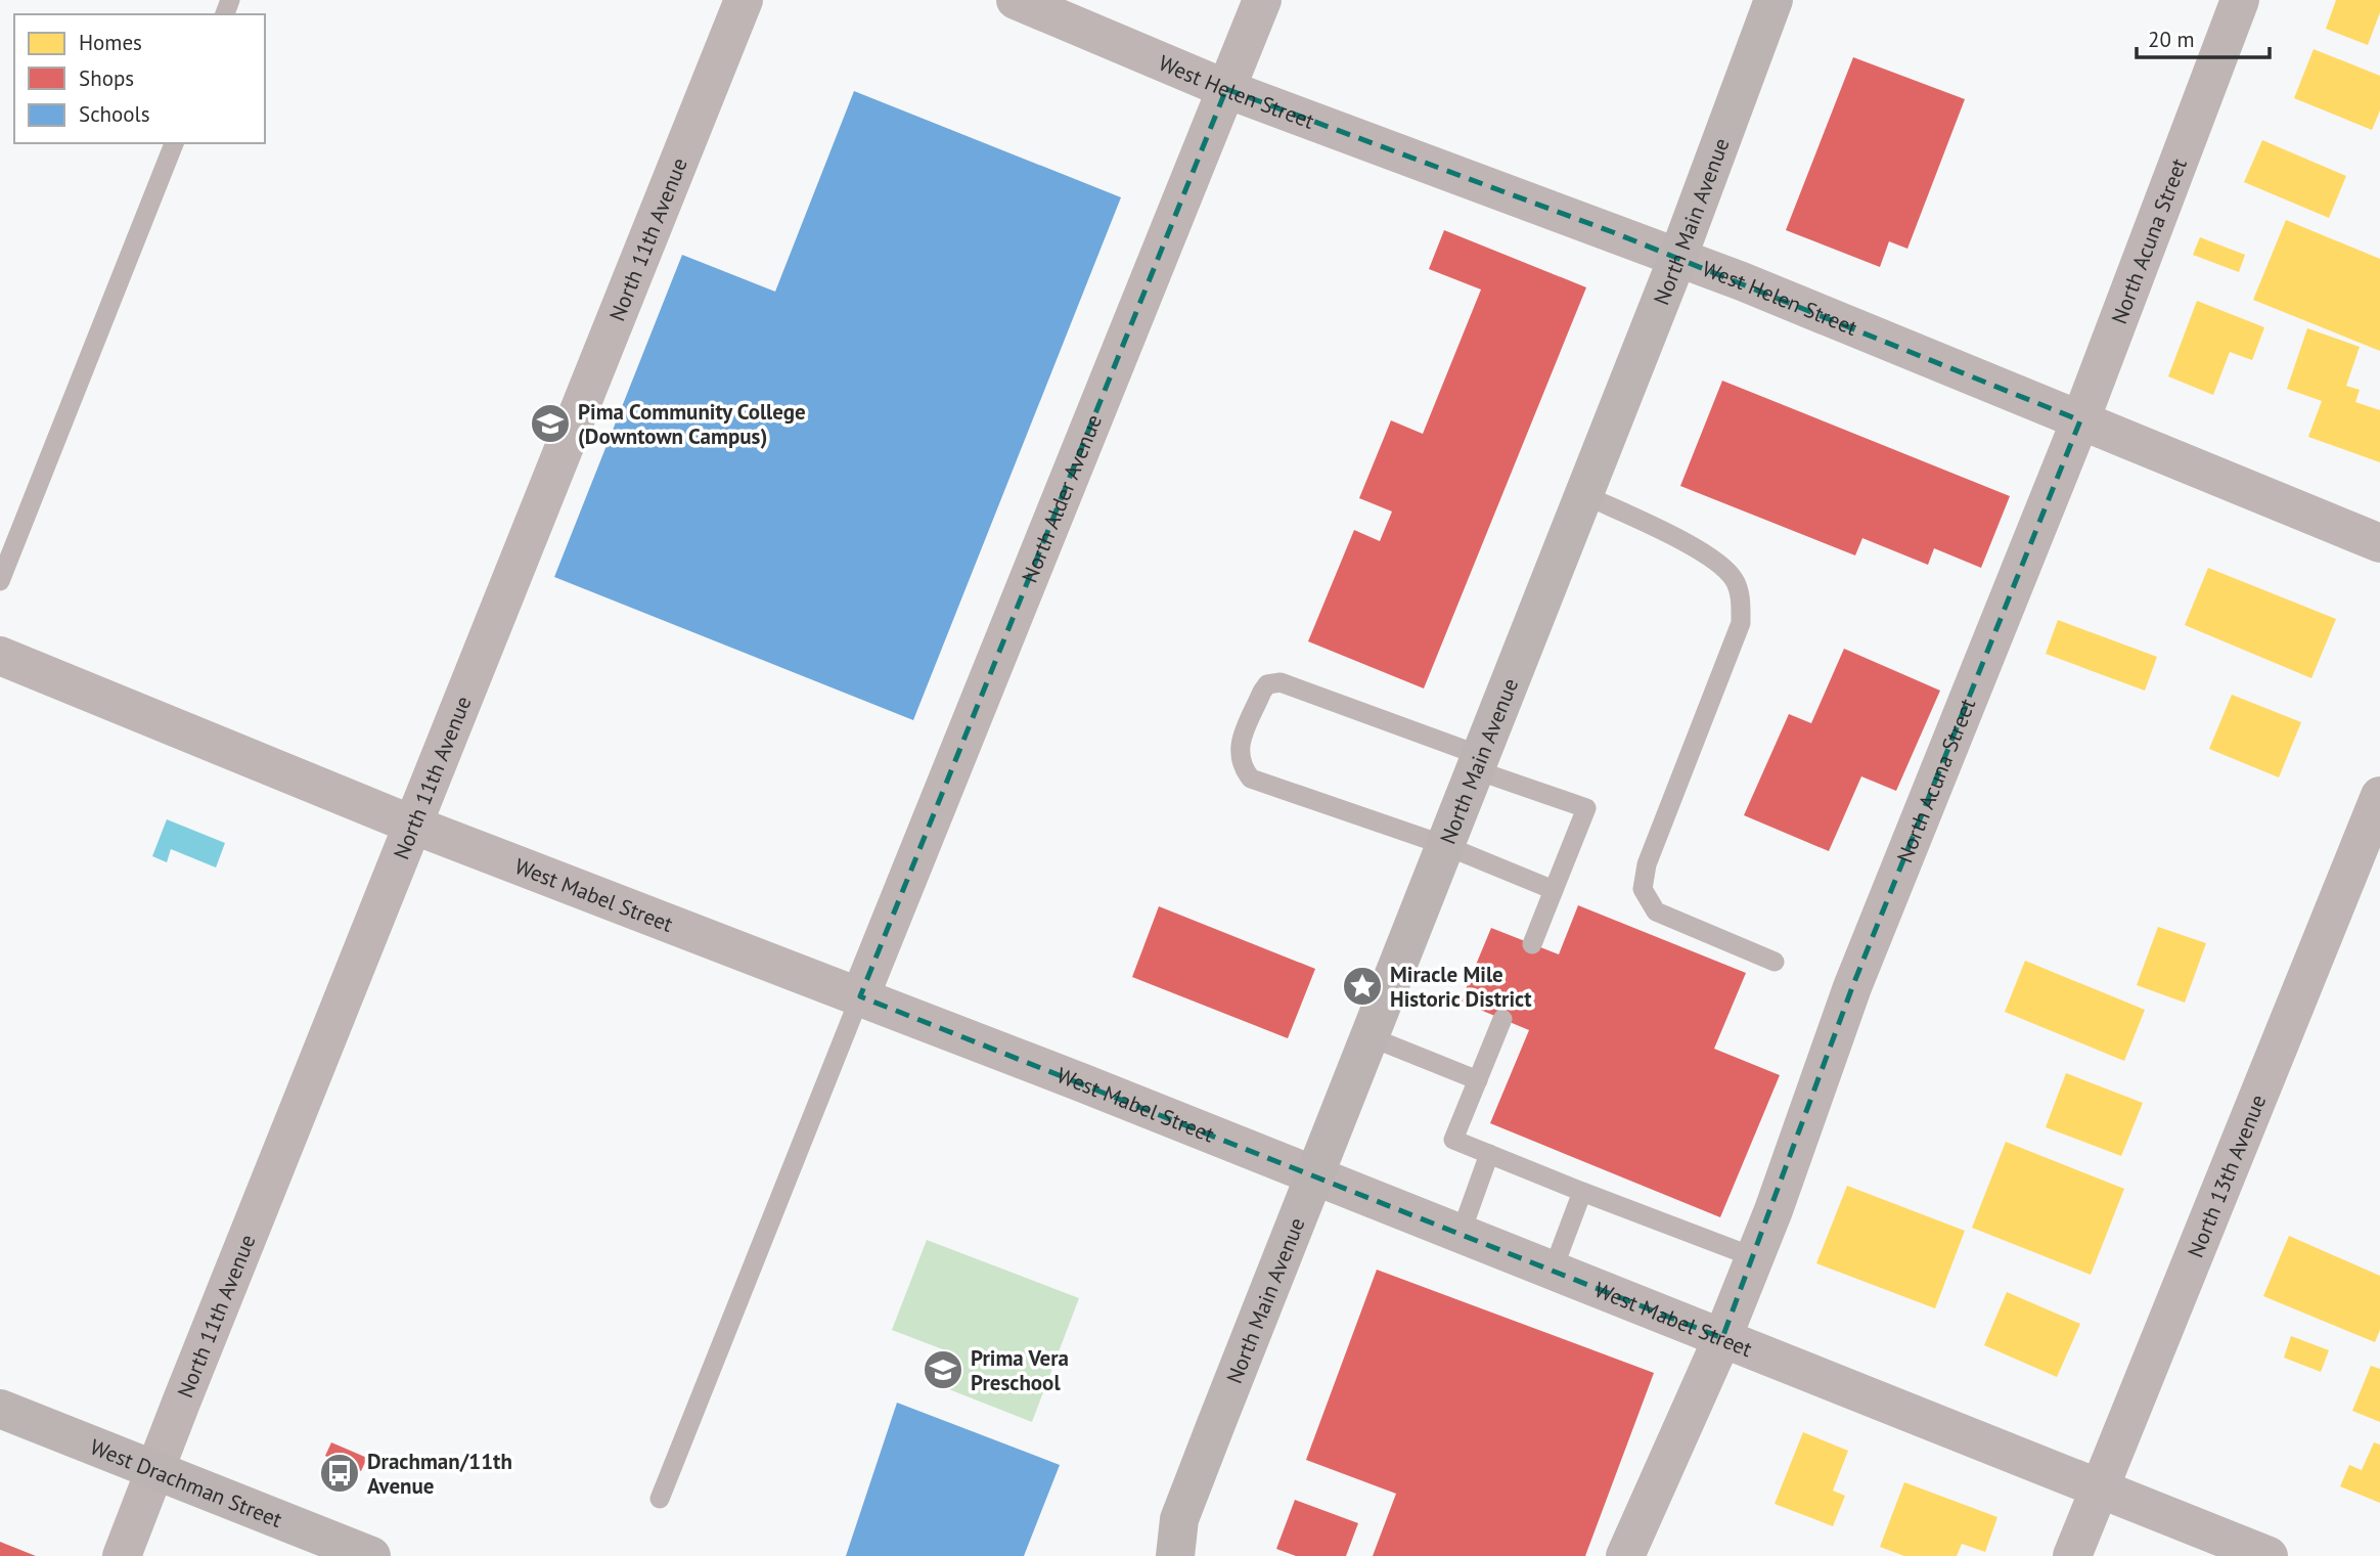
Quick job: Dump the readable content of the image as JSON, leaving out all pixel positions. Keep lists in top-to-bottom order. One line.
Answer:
{"streets":{"main road":["North Main Avenue","West Drachman Street"],"street":["West Helen Street","North 11th Avenue","North Acuna Street","North Alder Avenue","West Mabel Street","North 13th Avenue"]},"crossings":[["West Helen Street","North Main Avenue"],["West Helen Street","North Acuna Street"],["West Helen Street","North Alder Avenue"],["North Main Avenue","West Mabel Street"],["North 11th Avenue","West Mabel Street"],["North 11th Avenue","West Drachman Street"],["North Acuna Street","West Mabel Street"],["North Alder Avenue","West Mabel Street"],["West Mabel Street","North 13th Avenue"]],"places":{"school or university":["Pima Community College (Downtown Campus)","Prima Vera Preschool"],"place":["Miracle Mile Historic District"],"bus stop":["Drachman/11th Avenue"]},"legend":["Homes","Shops","Schools"],"scale_bar":"20 m"}
